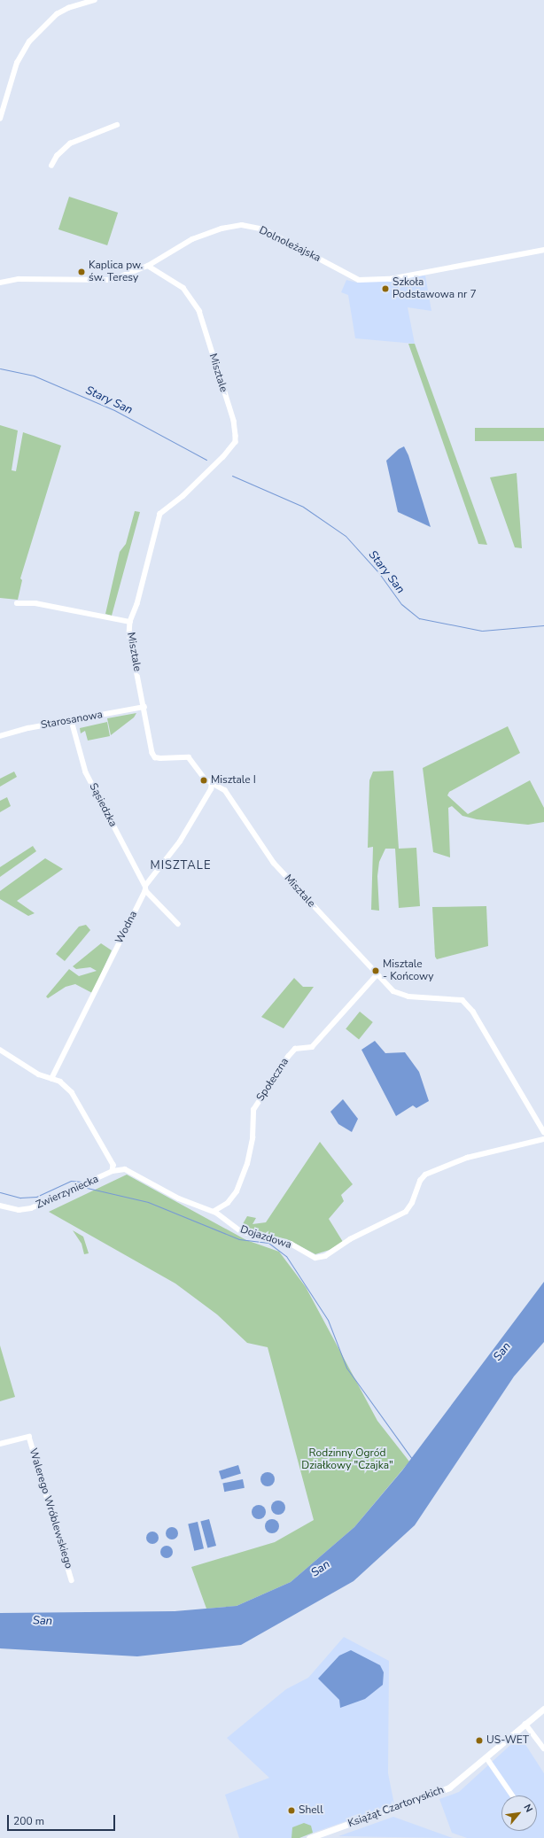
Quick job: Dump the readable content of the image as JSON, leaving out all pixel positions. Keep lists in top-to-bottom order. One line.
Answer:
{"streets":{"main road":["Książąt Czartoryskich"],"street":["Dolnoleżajska","Misztale","Starosanowa","Sąsiedzka","Wodna","Społeczna","Zwierzyniecka","Dojazdowa","Walerego Wróblewskiego"]},"crossings":[["Dolnoleżajska","Misztale"],["Misztale","Starosanowa"],["Misztale","Wodna"],["Misztale","Społeczna"],["Starosanowa","Sąsiedzka"],["Sąsiedzka","Wodna"],["Społeczna","Dojazdowa"]],"districts":["MISZTALE"],"water":["Stary San","San"],"parks":["Rodzinny Ogród Działkowy \"Czajka\""],"places":["Kaplica pw. św. Teresy","Szkoła Podstawowa nr 7","Misztale I","Misztale - Końcowy","US-WET","Shell"],"scale_bar":"200 m","north":"top right"}
